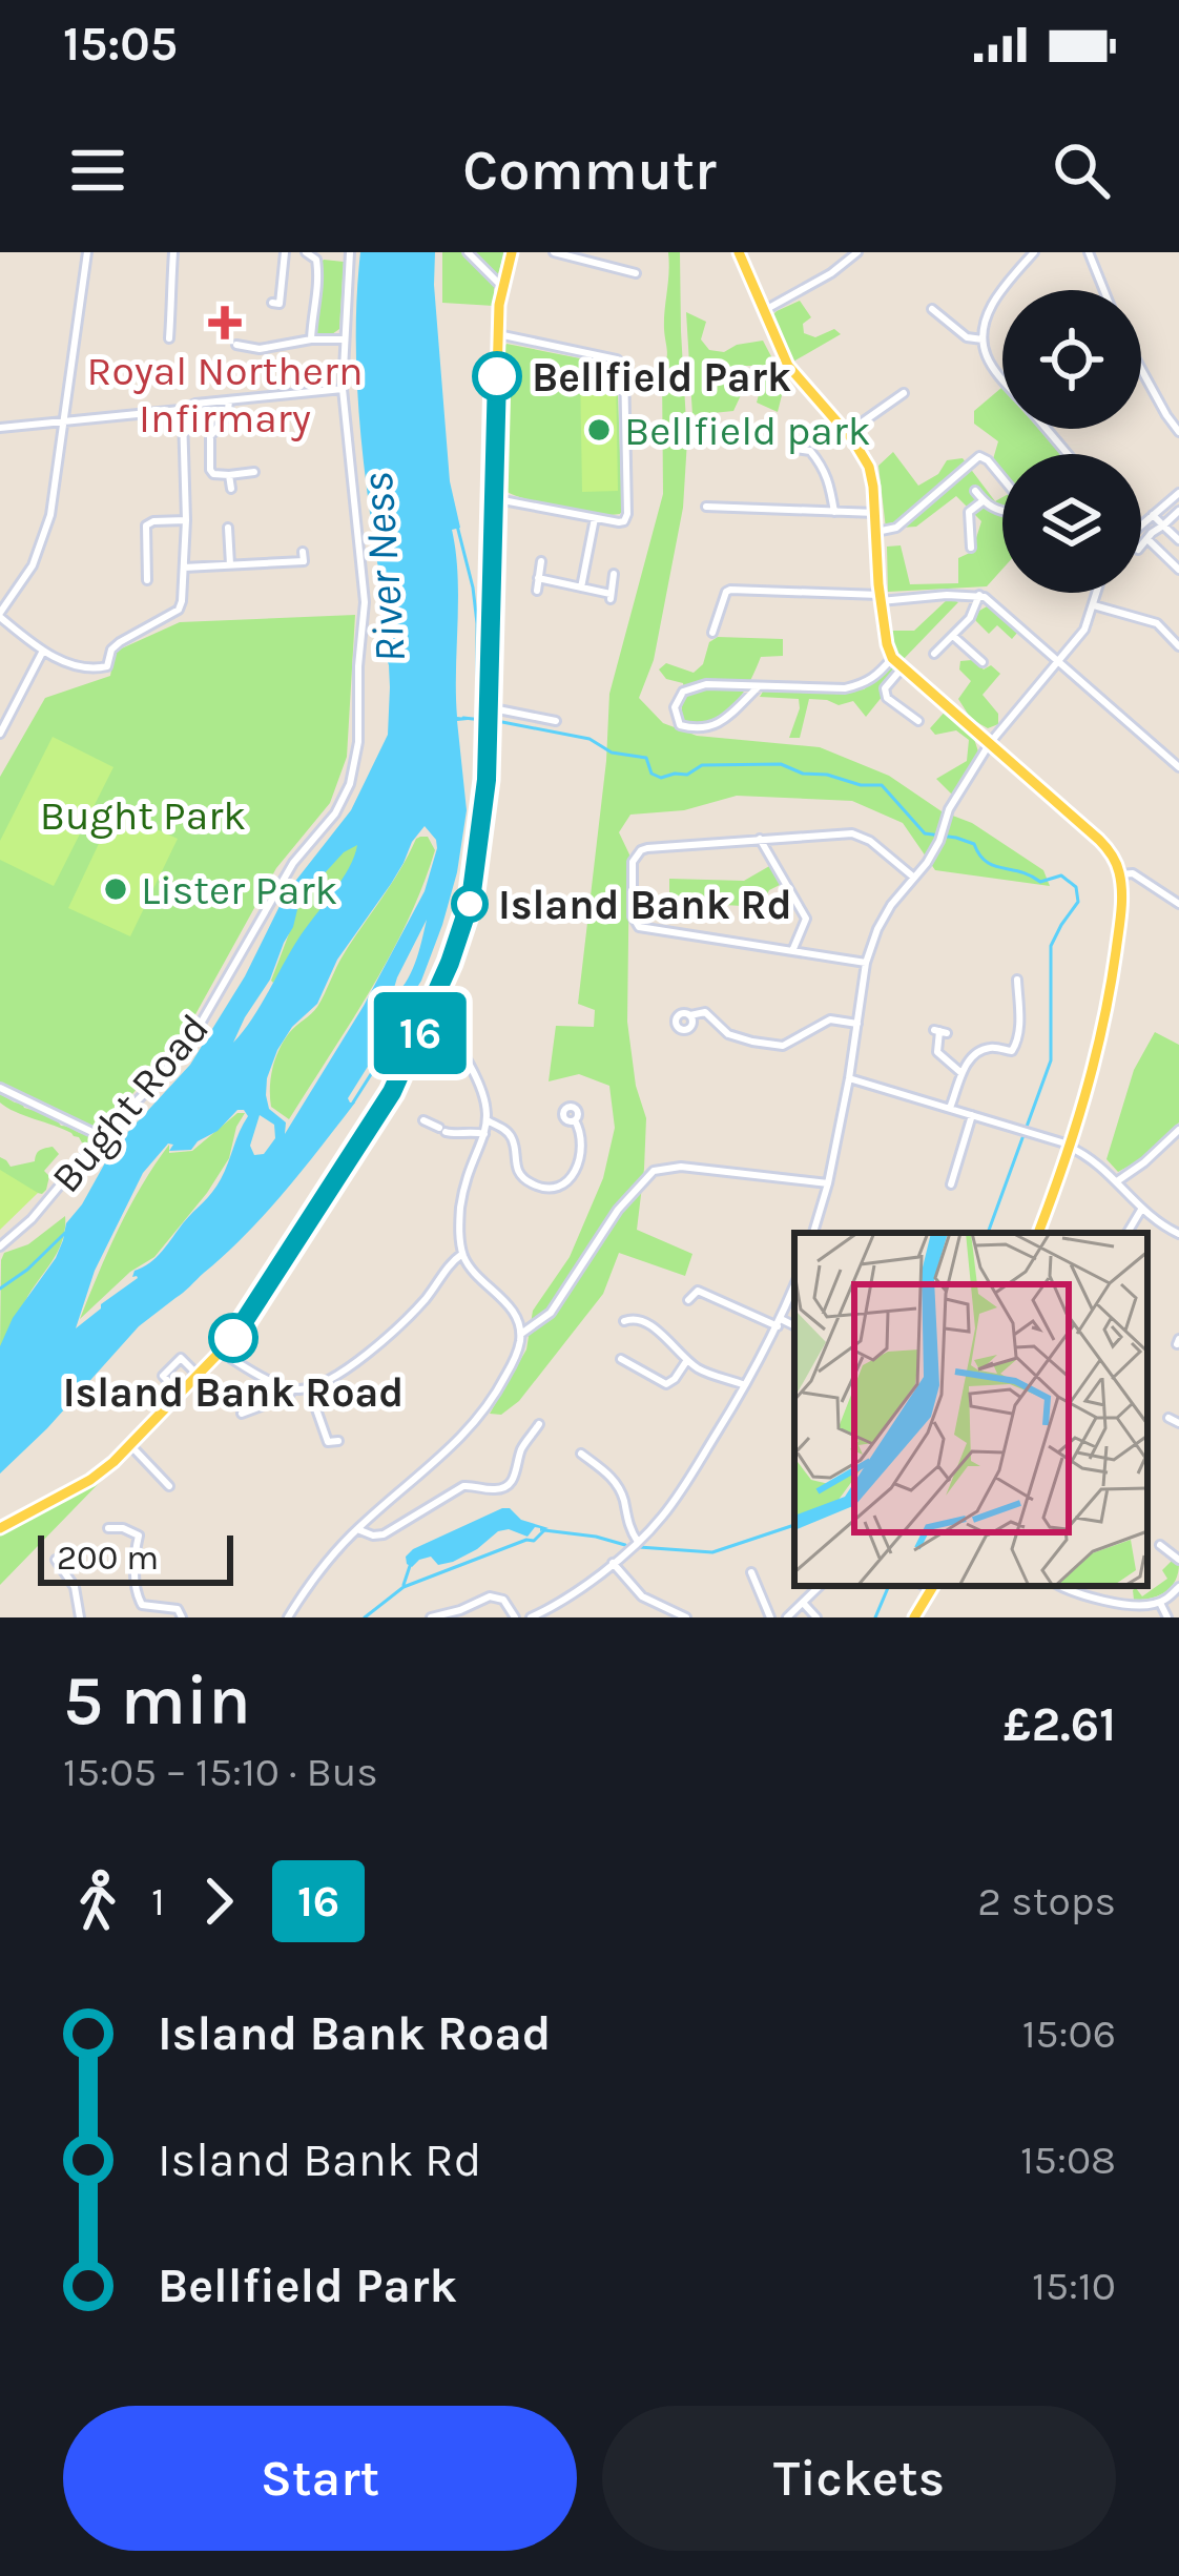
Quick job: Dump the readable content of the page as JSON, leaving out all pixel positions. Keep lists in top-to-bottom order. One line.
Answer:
{"streets":{"street":["Bught Road"]},"water":["River Ness"],"parks":["Bught Park"],"places":{"health":["Royal Northern Infirmary"],"other":["Bellfield Park","Bellfield park","Lister Park","Island Bank Rd","Island Bank Road"]},"lines":["bus line 16"],"scale_bar":"200 m","page":{"status":"15:05","header":"Commutr","on_map":"16","scale":"200 m","heading":["5 min","15:05 – 15:10 · Bus","£2.61"],"legs":["1","16","2 stops"],"list":[{"name":"Island Bank Road","value":"15:06"},{"name":"Island Bank Rd","value":"15:08"},{"name":"Bellfield Park","value":"15:10"}],"buttons":["Start","Tickets"]}}
